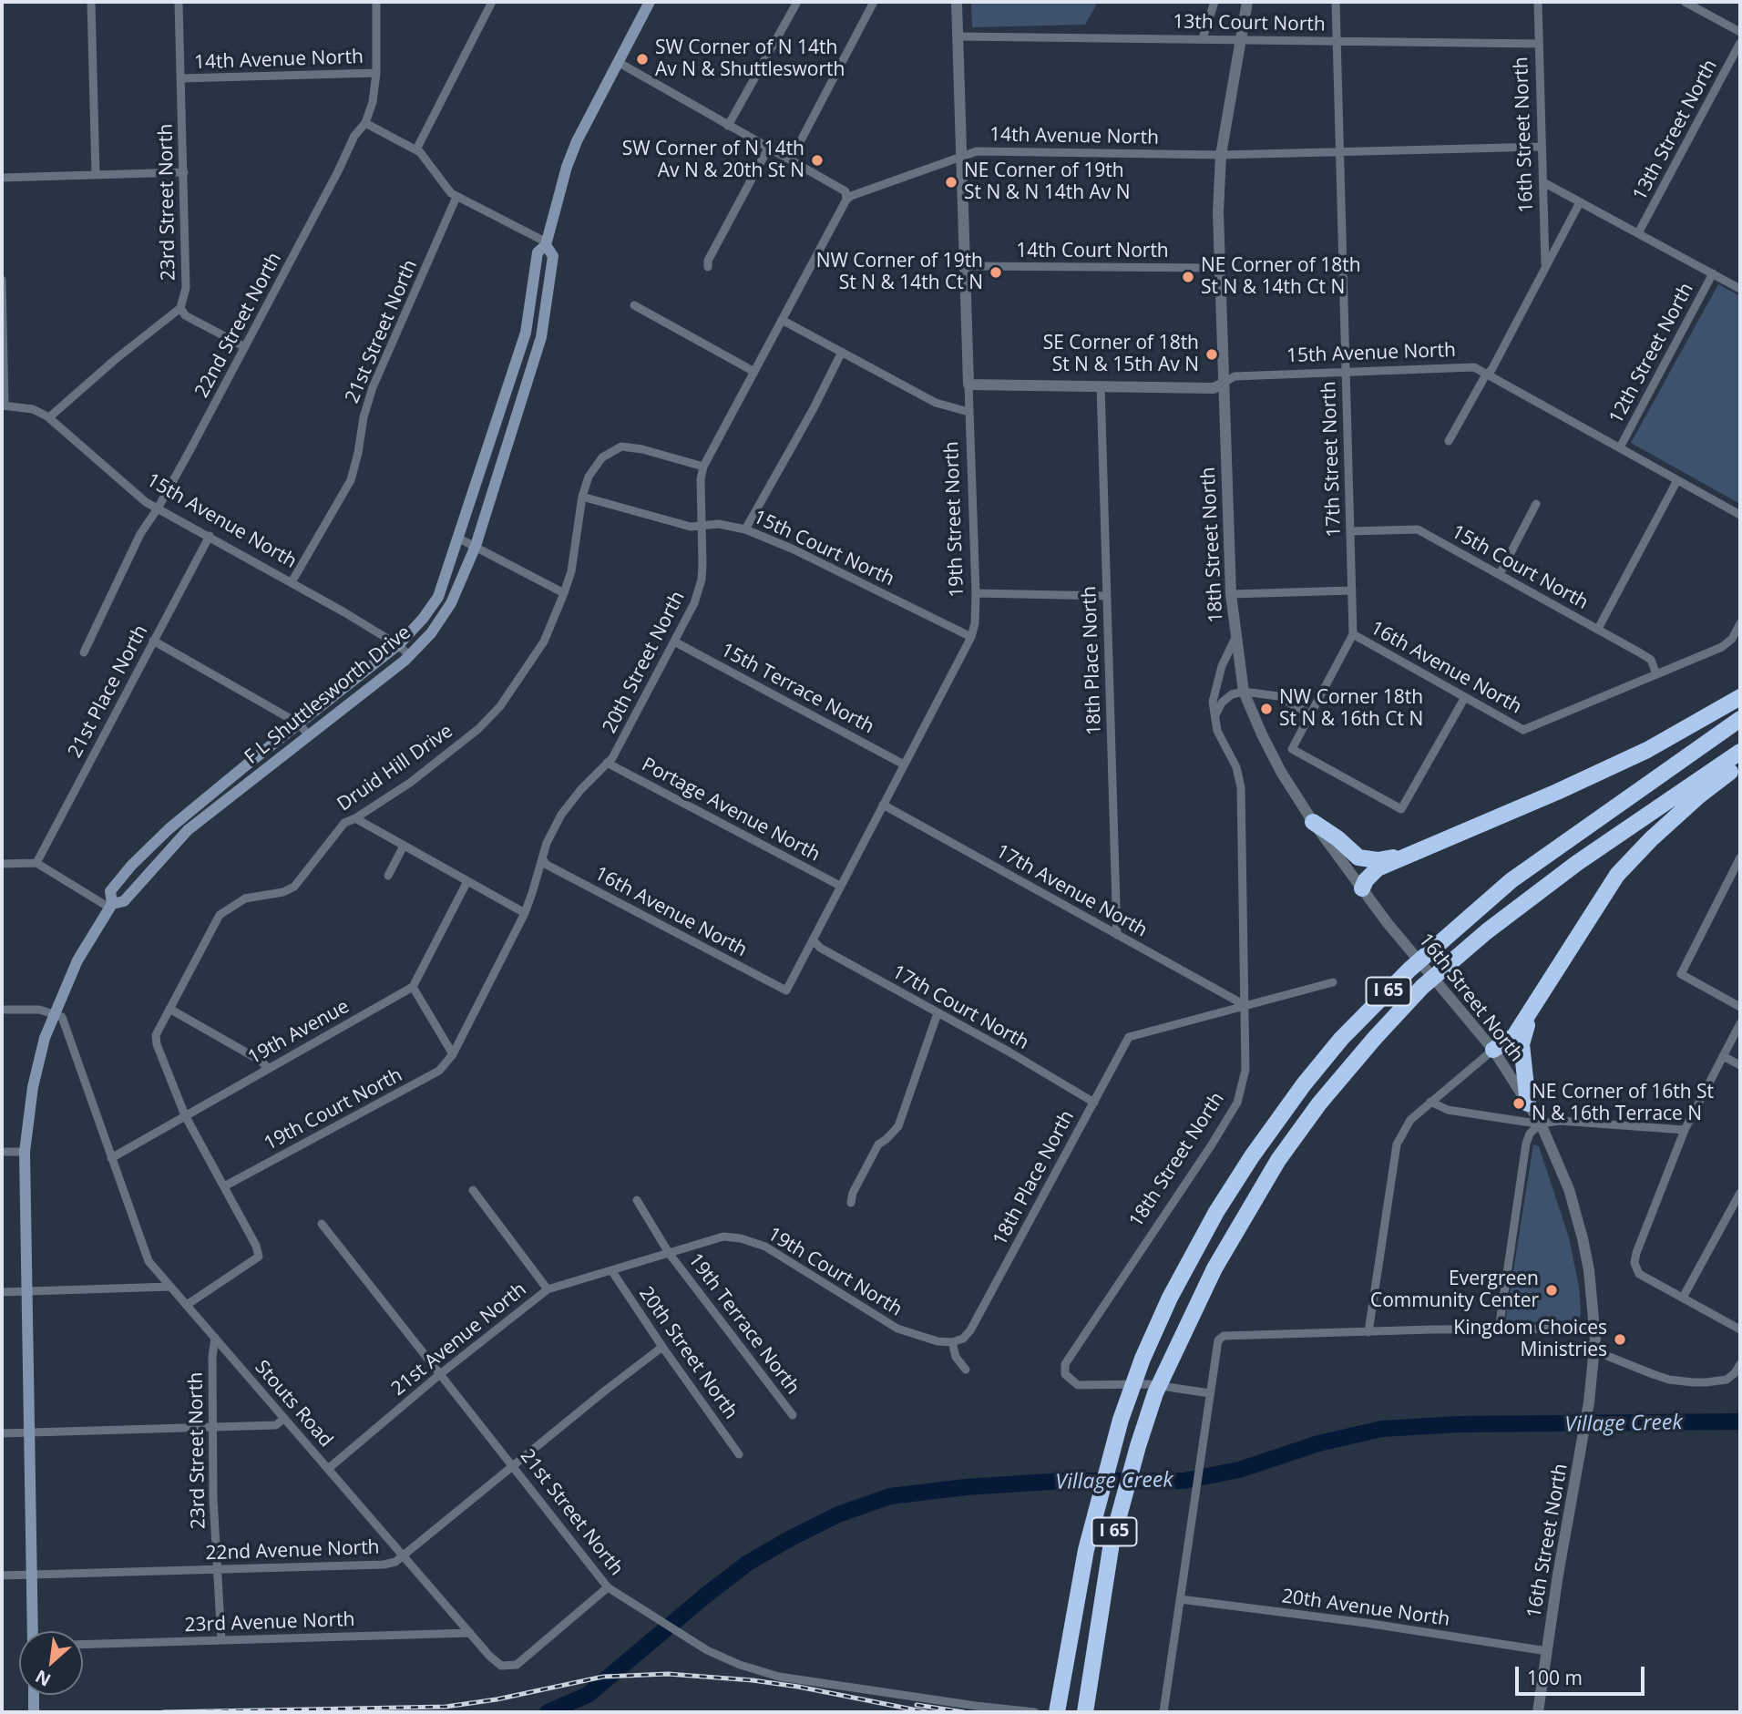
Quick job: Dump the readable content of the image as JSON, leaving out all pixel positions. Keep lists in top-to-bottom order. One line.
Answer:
{"streets":{"highway":["I 65"],"main road":["F L Shuttlesworth Drive"],"street":["13th Court North","14th Avenue North","13th Street North","16th Street North","23rd Street North","14th Court North","22nd Street North","21st Street North","15th Avenue North","12th Street North","17th Street North","19th Street North","18th Street North","15th Court North","18th Place North","20th Street North","16th Avenue North","15th Terrace North","21st Place North","Druid Hill Drive","Portage Avenue North","17th Avenue North","17th Court North","19th Avenue","19th Court North","19th Terrace North","21st Avenue North","Stouts Road","22nd Avenue North","20th Avenue North","23rd Avenue North"]},"crossings":[["13th Court North","16th Street North"],["13th Court North","17th Street North"],["13th Court North","19th Street North"],["13th Court North","18th Street North"],["14th Avenue North","16th Street North"],["14th Avenue North","23rd Street North"],["14th Avenue North","22nd Street North"],["14th Avenue North","17th Street North"],["14th Avenue North","19th Street North"],["14th Avenue North","18th Street North"],["14th Avenue North","20th Street North"],["16th Street North","15th Avenue North"],["16th Street North","18th Street North"],["16th Street North","20th Avenue North"],["23rd Street North","15th Avenue North"],["23rd Street North","Stouts Road"],["23rd Street North","22nd Avenue North"],["23rd Street North","23rd Avenue North"],["14th Court North","19th Street North"],["14th Court North","18th Street North"],["22nd Street North","15th Avenue North"],["21st Street North","15th Avenue North"],["21st Street North","21st Avenue North"],["21st Street North","Stouts Road"],["21st Street North","22nd Avenue North"],["15th Avenue North","12th Street North"],["15th Avenue North","17th Street North"],["15th Avenue North","19th Street North"],["15th Avenue North","18th Street North"],["15th Avenue North","18th Place North"],["15th Avenue North","21st Place North"],["15th Avenue North","F L Shuttlesworth Drive"],["17th Street North","15th Court North"],["17th Street North","16th Avenue North"],["19th Street North","15th Court North"],["19th Street North","16th Avenue North"],["19th Street North","15th Terrace North"],["19th Street North","Portage Avenue North"],["19th Street North","17th Avenue North"],["19th Street North","17th Court North"],["18th Street North","18th Place North"],["18th Street North","17th Avenue North"],["15th Court North","20th Street North"],["15th Court North","16th Avenue North"],["15th Court North","Druid Hill Drive"],["18th Place North","17th Avenue North"],["18th Place North","17th Court North"],["18th Place North","19th Court North"],["20th Street North","16th Avenue North"],["20th Street North","15th Terrace North"],["20th Street North","Druid Hill Drive"],["20th Street North","Portage Avenue North"],["20th Street North","19th Court North"],["20th Street North","21st Avenue North"],["20th Street North","22nd Avenue North"],["F L Shuttlesworth Drive","Stouts Road"],["F L Shuttlesworth Drive","22nd Avenue North"],["Druid Hill Drive","19th Avenue"],["Druid Hill Drive","19th Court North"],["Druid Hill Drive","Stouts Road"],["19th Court North","21st Avenue North"],["19th Terrace North","21st Avenue North"],["21st Avenue North","Stouts Road"],["Stouts Road","22nd Avenue North"],["Stouts Road","23rd Avenue North"]],"water":["Village Creek"],"places":["SW Corner of N 14th Av N & Shuttlesworth","SW Corner of N 14th Av N & 20th St N","NE Corner of 19th St N & N 14th Av N","NW Corner of 19th St N & 14th Ct N","NE Corner of 18th St N & 14th Ct N","SE Corner of 18th St N & 15th Av N","NW Corner 18th St N & 16th Ct N","NE Corner of 16th St N & 16th Terrace N","Evergreen Community Center","Kingdom Choices Ministries"],"scale_bar":"100 m","north":"bottom left"}
